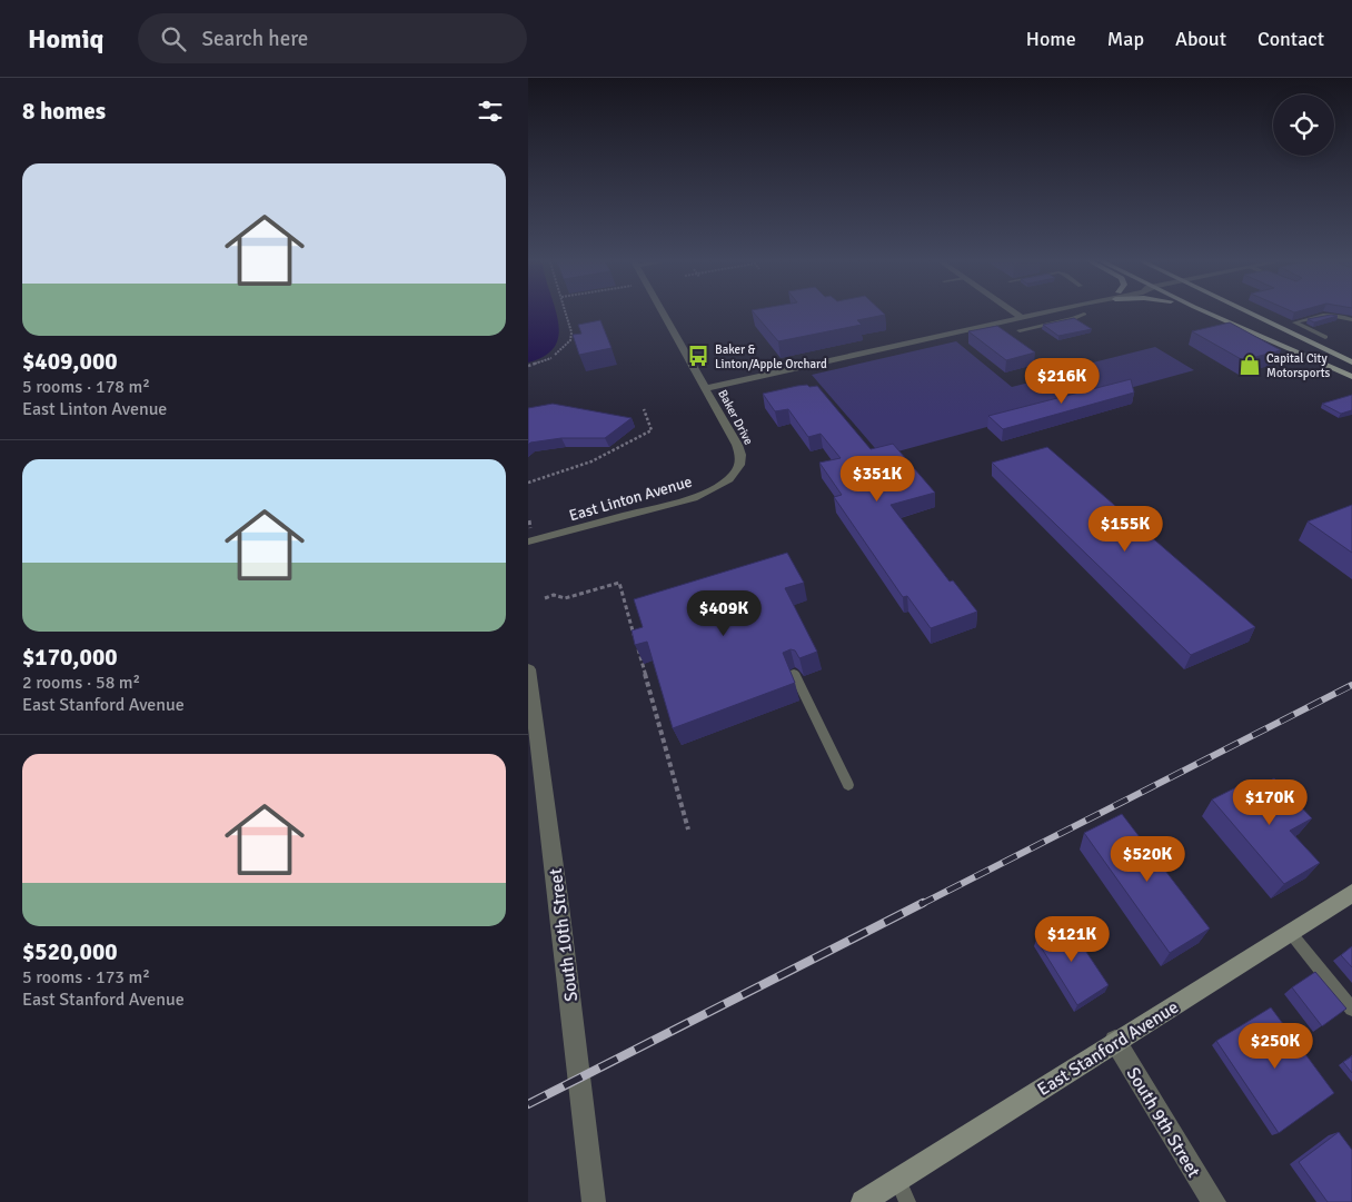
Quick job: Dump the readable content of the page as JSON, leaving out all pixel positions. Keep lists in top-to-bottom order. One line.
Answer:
{"streets":{"main road":["East Stanford Avenue"],"street":["Baker Drive","East Linton Avenue","South 10th Street","South 9th Street"]},"crossings":[["Baker Drive","East Linton Avenue"],["East Stanford Avenue","South 9th Street"]],"places":{"bus stop":["Baker & Linton/Apple Orchard"],"shop":["Capital City Motorsports"]},"page":{"header":"Homiq","search":"Search here","nav":["Home","Map","About","Contact"],"heading":"8 homes","list":[{"name":"$409,000","note":"5 rooms · 178 m² · East Linton Avenue"},{"name":"$170,000","note":"2 rooms · 58 m² · East Stanford Avenue"},{"name":"$520,000","note":"5 rooms · 173 m² · East Stanford Avenue"}],"price":["$216K","$351K","$155K","$409K","$170K","$520K","$121K","$250K"]}}
